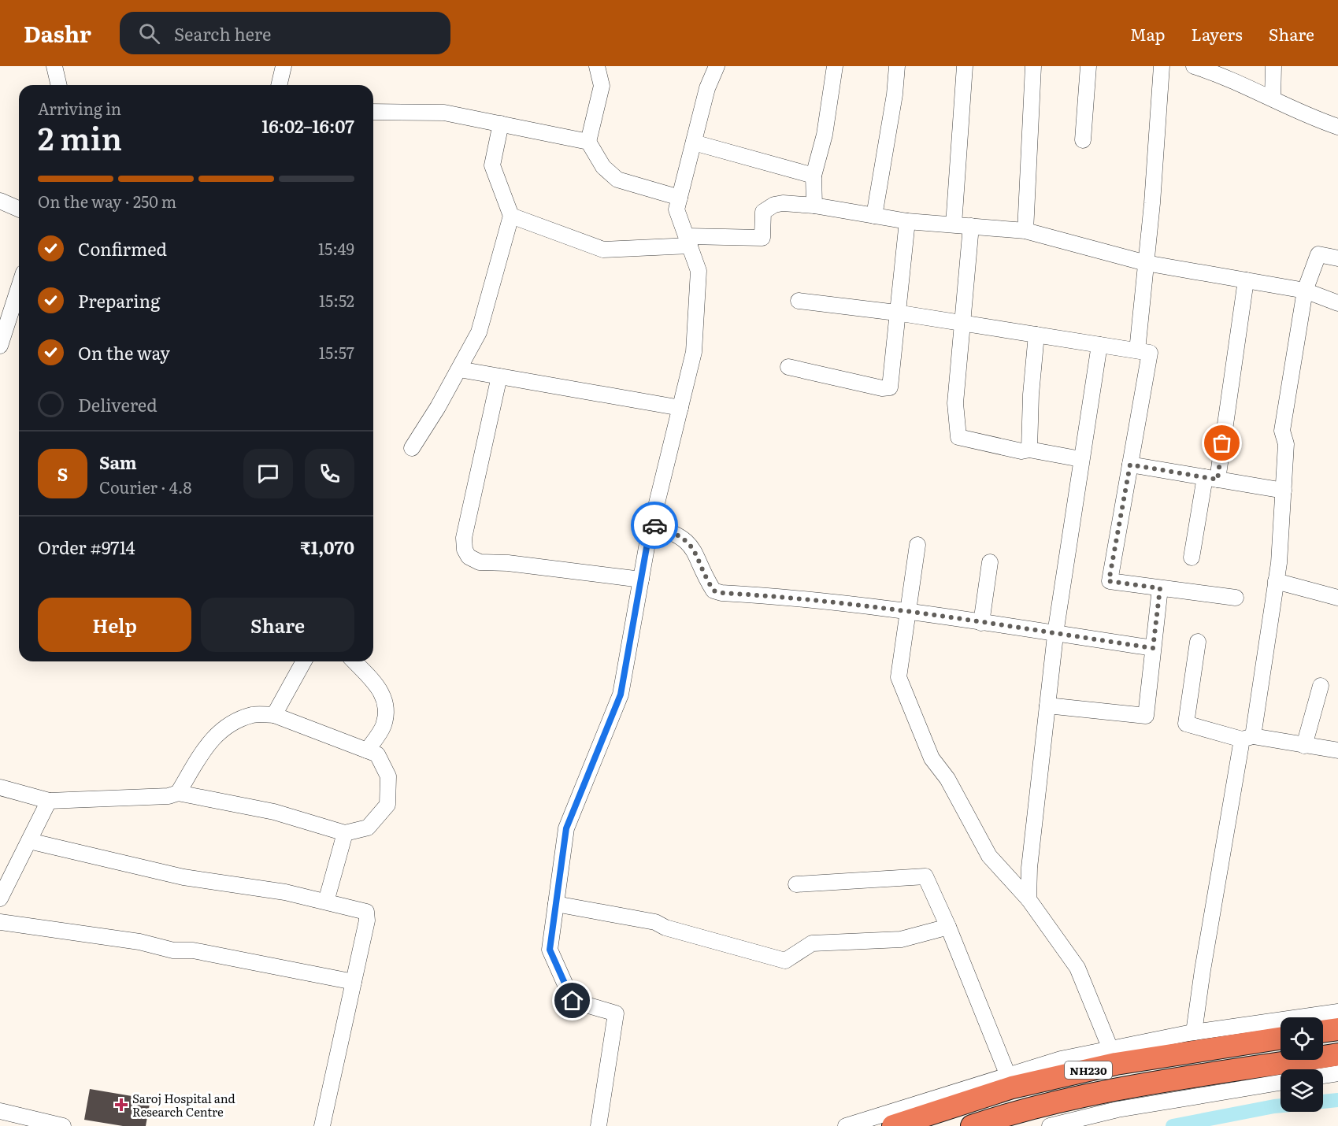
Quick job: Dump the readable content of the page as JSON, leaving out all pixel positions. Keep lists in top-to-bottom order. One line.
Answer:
{"streets":{"highway":["NH230"]},"places":{"health":["Saroj Hospital and Research Centre"]},"page":{"header":"Dashr","search":"Search here","nav":["Map","Layers","Share"],"heading":["2 min","Arriving in","16:02–16:07"],"panel":["Sam","Courier · 4.8","Order #9714","₹1,070"],"bar":"On the way · 250 m","list":[["Confirmed","15:49"],["Preparing","15:52"],["On the way","15:57"],"Delivered"],"round":"S","buttons":["Help","Share"]}}
